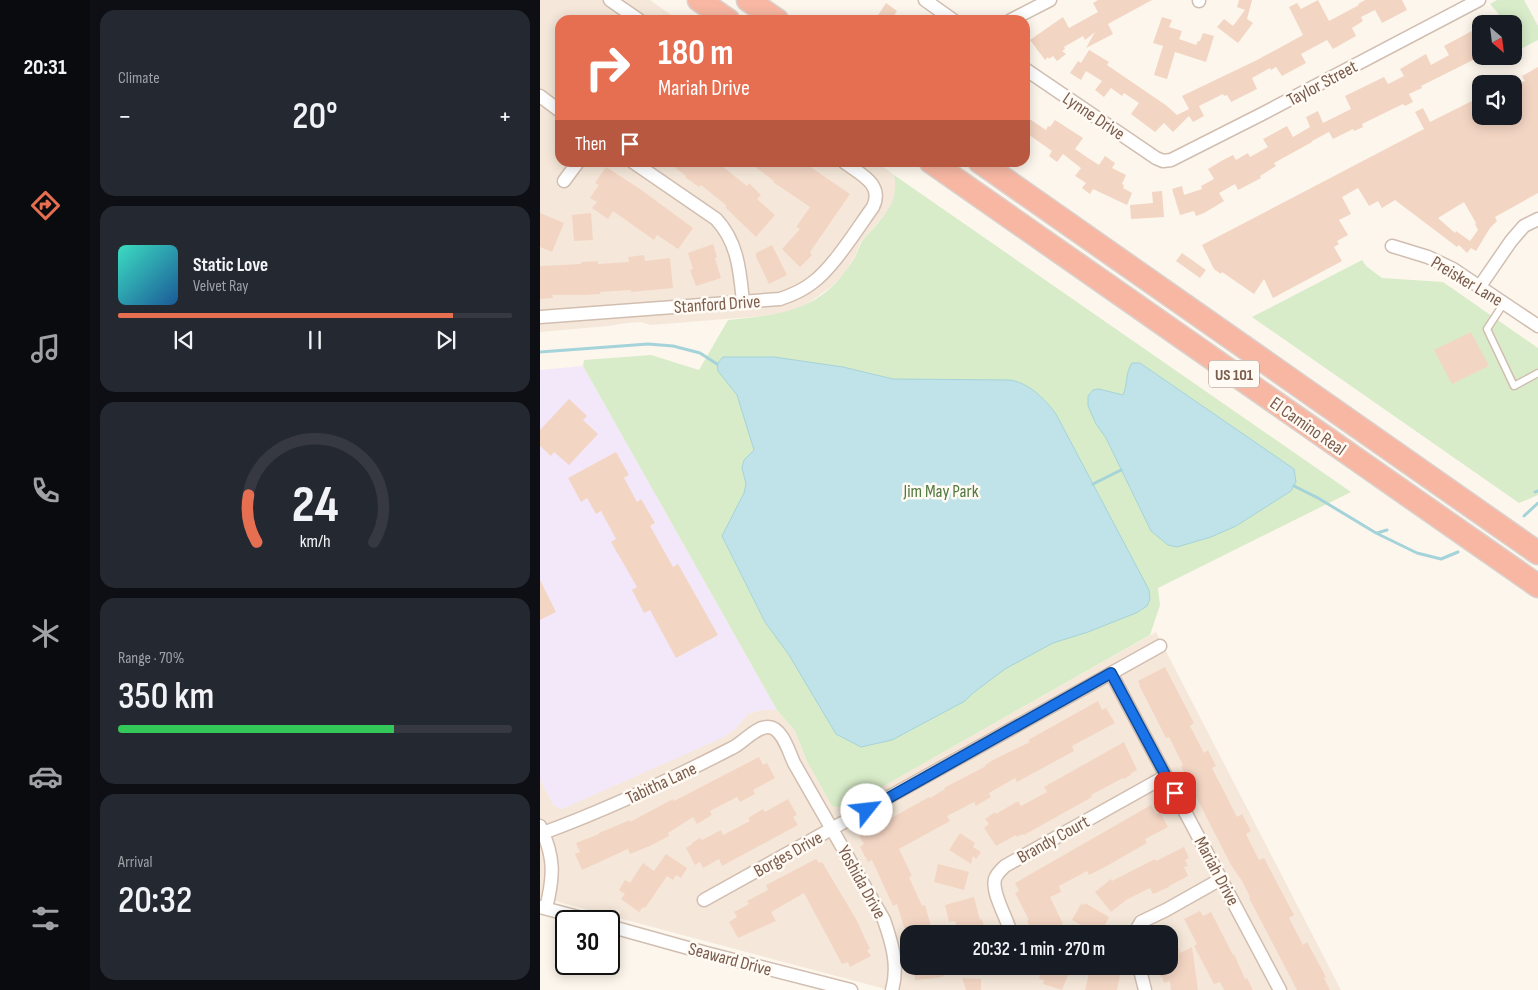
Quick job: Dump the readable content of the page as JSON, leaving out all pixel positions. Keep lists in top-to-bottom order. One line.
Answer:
{"streets":{"highway":["US 101","El Camino Real"],"street":["Taylor Street","Lynne Drive","Preisker Lane","Stanford Drive","Tabitha Lane","Brandy Court","Borges Drive","Mariah Drive","Yoshida Drive","Seaward Drive"]},"crossings":[["Taylor Street","Lynne Drive"],["Tabitha Lane","Yoshida Drive"],["Brandy Court","Mariah Drive"],["Borges Drive","Mariah Drive"],["Borges Drive","Yoshida Drive"]],"parks":["Jim May Park"],"north":"bottom right","page":{"tabs":"20:31","tile":["Climate",["Range · 70%","350 km"],["Arrival","20:32"]],"turn":["180 m","Mariah Drive"],"heat":["−","20°","+"],"then":"Then","song":["Static Love","Velvet Ray"],"limit":"30","trip":"20:32 · 1 min · 270 m","gauge":["24","km/h"]}}
